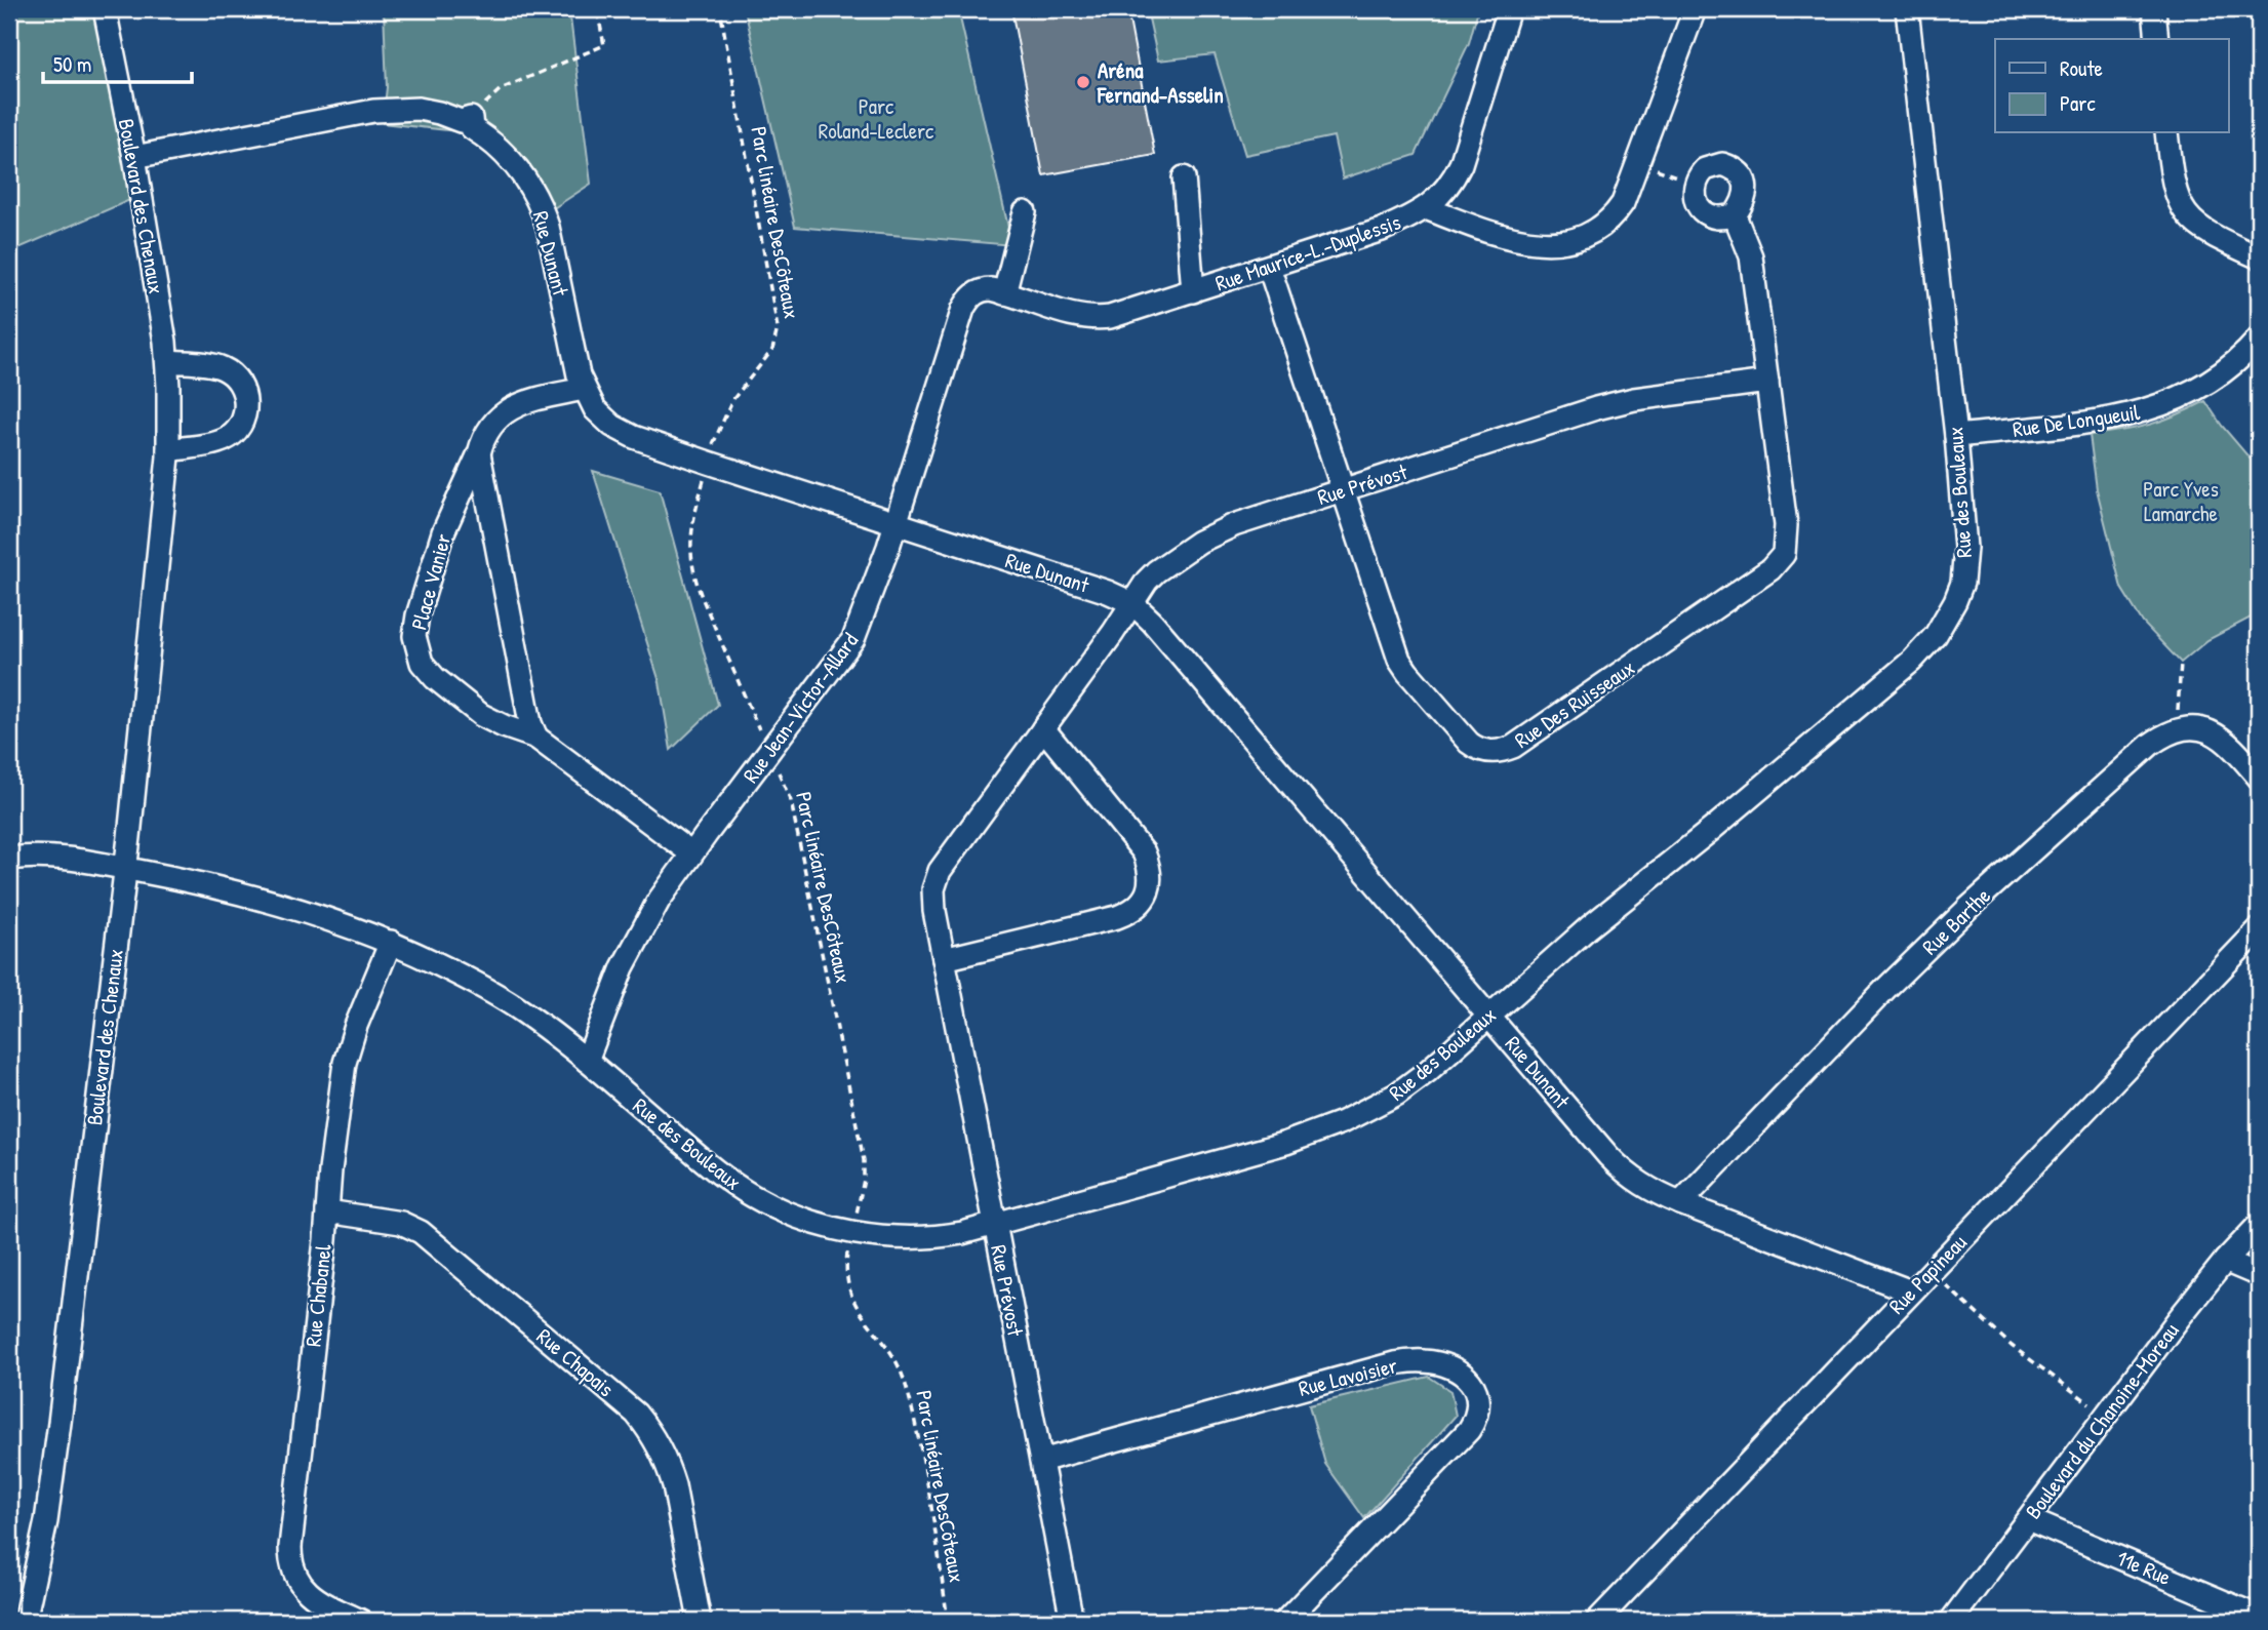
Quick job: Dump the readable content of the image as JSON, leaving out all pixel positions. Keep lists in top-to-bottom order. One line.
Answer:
{"streets":{"street":["Boulevard des Chenaux","Rue Maurice-L.-Duplessis","Rue Dunant","Rue De Longueuil","Rue Prévost","Rue des Bouleaux","Place Vanier","Rue Des Ruisseaux","Rue Jean-Victor-Allard","Rue Barthe","Rue Papineau","Rue Chabanel","Rue Chapais","Rue Lavoisier","Boulevard du Chanoine-Moreau","11e Rue"],"path":["Parc linéaire DesCôteaux"]},"crossings":[["Boulevard des Chenaux","Rue des Bouleaux"],["Parc linéaire DesCôteaux","Rue Dunant"],["Parc linéaire DesCôteaux","Rue des Bouleaux"],["Parc linéaire DesCôteaux","Rue Jean-Victor-Allard"],["Rue Maurice-L.-Duplessis","Rue Des Ruisseaux"],["Rue Maurice-L.-Duplessis","Rue Jean-Victor-Allard"],["Rue Dunant","Rue Prévost"],["Rue Dunant","Rue des Bouleaux"],["Rue Dunant","Place Vanier"],["Rue Dunant","Rue Jean-Victor-Allard"],["Rue Dunant","Rue Barthe"],["Rue Dunant","Rue Papineau"],["Rue De Longueuil","Rue des Bouleaux"],["Rue Prévost","Rue des Bouleaux"],["Rue Prévost","Rue Des Ruisseaux"],["Rue Prévost","Rue Lavoisier"],["Rue des Bouleaux","Rue Jean-Victor-Allard"],["Rue des Bouleaux","Rue Chabanel"],["Place Vanier","Rue Jean-Victor-Allard"],["Rue Chabanel","Rue Chapais"],["Boulevard du Chanoine-Moreau","11e Rue"]],"parks":["Parc Roland-Leclerc","Parc Yves Lamarche"],"places":["Aréna Fernand-Asselin"],"legend":["Route","Parc"],"scale_bar":"50 m"}
